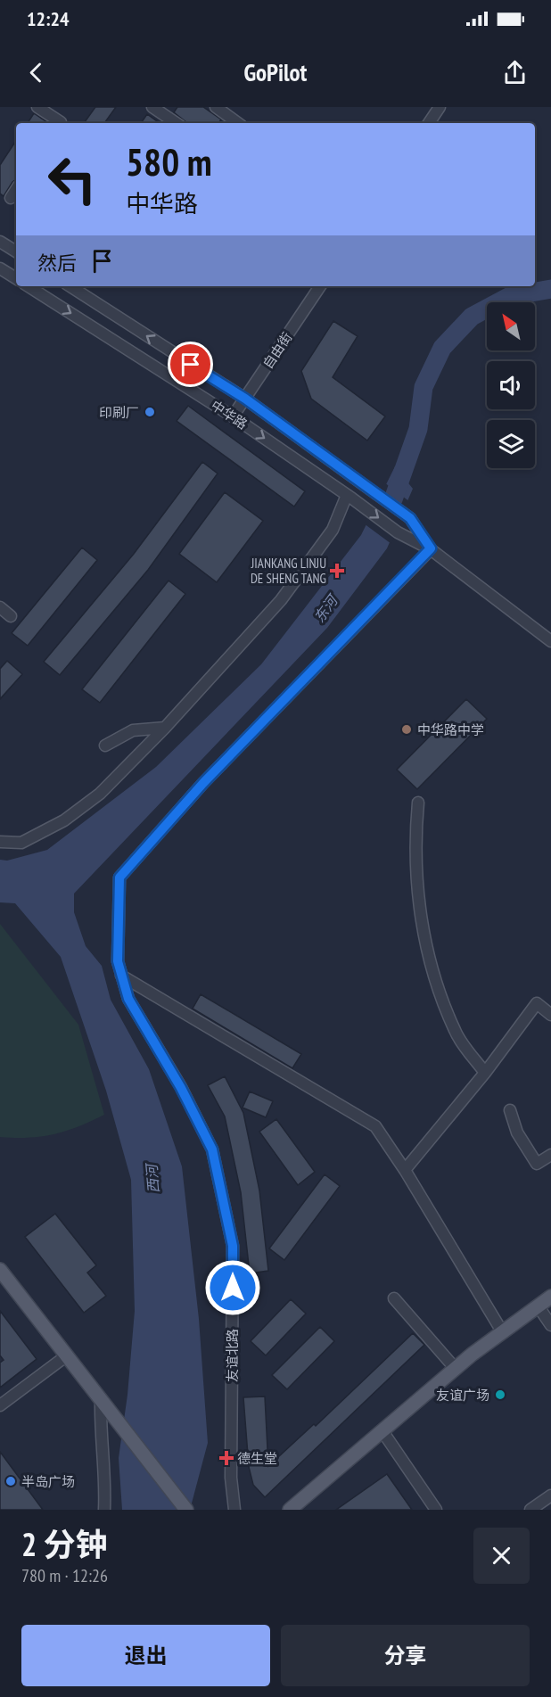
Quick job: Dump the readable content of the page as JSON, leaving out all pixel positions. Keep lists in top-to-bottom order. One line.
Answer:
{"streets":{"street":["自由街","中华路","友谊北路"]},"crossings":[["自由街","中华路"],["中华路","友谊北路"]],"water":["东河","西河"],"places":{"other":["印刷厂","中华路中学","友谊广场","半岛广场"],"health":["JIANKANG LINJU DE SHENG TANG","德生堂"]},"north":"top left","page":{"status":"12:24","header":"GoPilot","turn":["580 m","中华路"],"then":"然后","heading":["2 分钟","780 m · 12:26"],"buttons":["退出","分享"]}}
